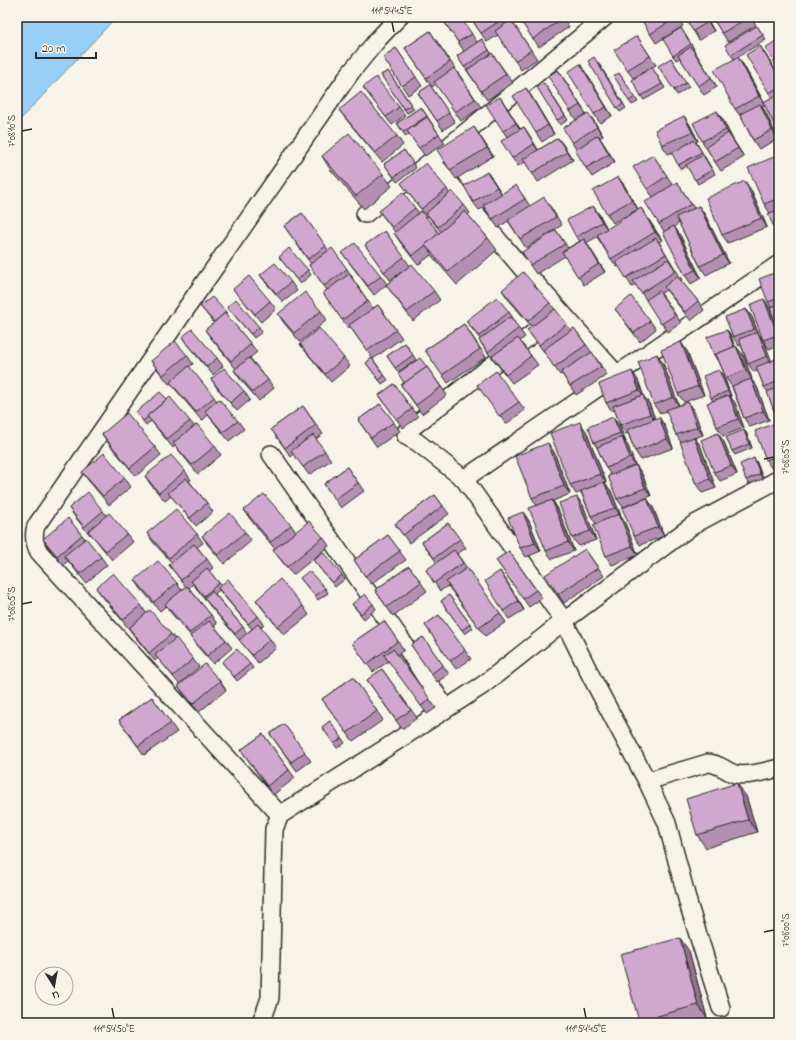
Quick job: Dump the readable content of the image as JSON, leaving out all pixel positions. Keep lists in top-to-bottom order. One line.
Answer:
{"scale_bar":"20 m","north":"bottom","coordinates":["111°54'45\"E","7°08'10\"S","7°08'05\"S","7°08'00\"S","111°54'50\"E"]}
